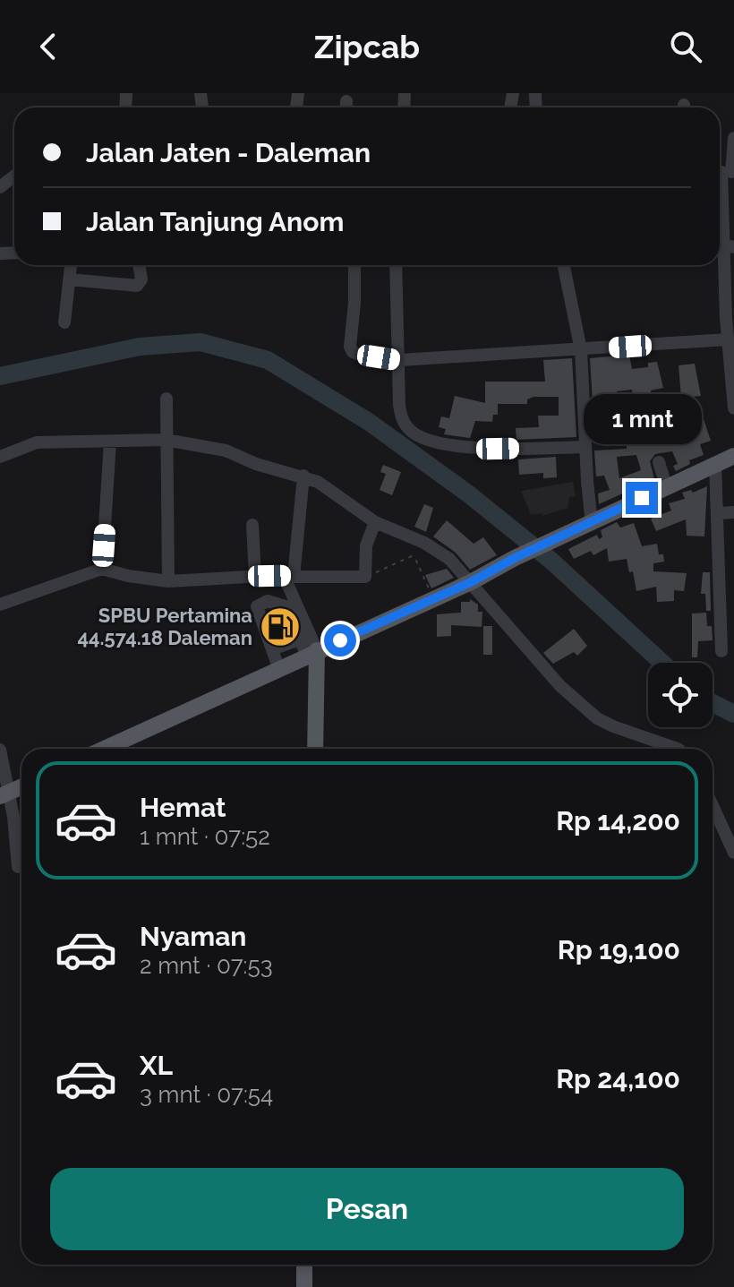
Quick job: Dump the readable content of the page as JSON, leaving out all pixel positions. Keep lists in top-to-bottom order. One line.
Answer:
{"places":{"fuel station":["SPBU Pertamina 44.574.18 Daleman"]},"page":{"header":"Zipcab","banner":["Jalan Jaten - Daleman","Jalan Tanjung Anom"],"bubble":"1 mnt","list":[{"name":"Hemat","note":"1 mnt · 07:52","value":"Rp 14,200"},{"name":"Nyaman","note":"2 mnt · 07:53","value":"Rp 19,100"},{"name":"XL","note":"3 mnt · 07:54","value":"Rp 24,100"}],"buttons":"Pesan"}}
